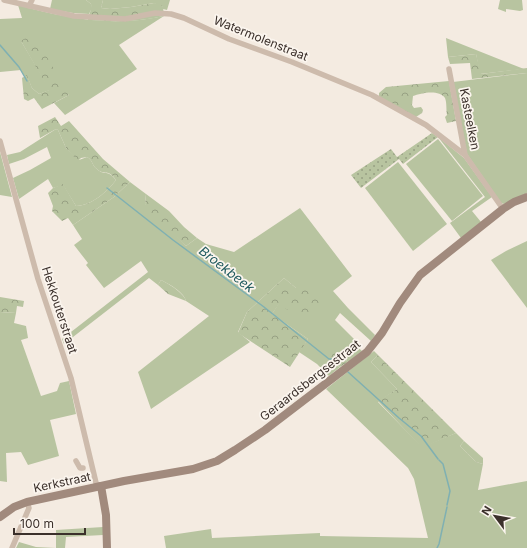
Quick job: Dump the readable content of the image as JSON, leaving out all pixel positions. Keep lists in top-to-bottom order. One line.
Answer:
{"streets":{"street":["Watermolenstraat","Kasteelken","Hekkouterstraat","Geraardsbergsestraat","Kerkstraat"]},"crossings":[["Watermolenstraat","Kasteelken"],["Kasteelken","Geraardsbergsestraat"],["Hekkouterstraat","Geraardsbergsestraat"],["Hekkouterstraat","Kerkstraat"],["Geraardsbergsestraat","Kerkstraat"]],"water":["Broekbeek"],"scale_bar":"100 m","north":"top left"}
